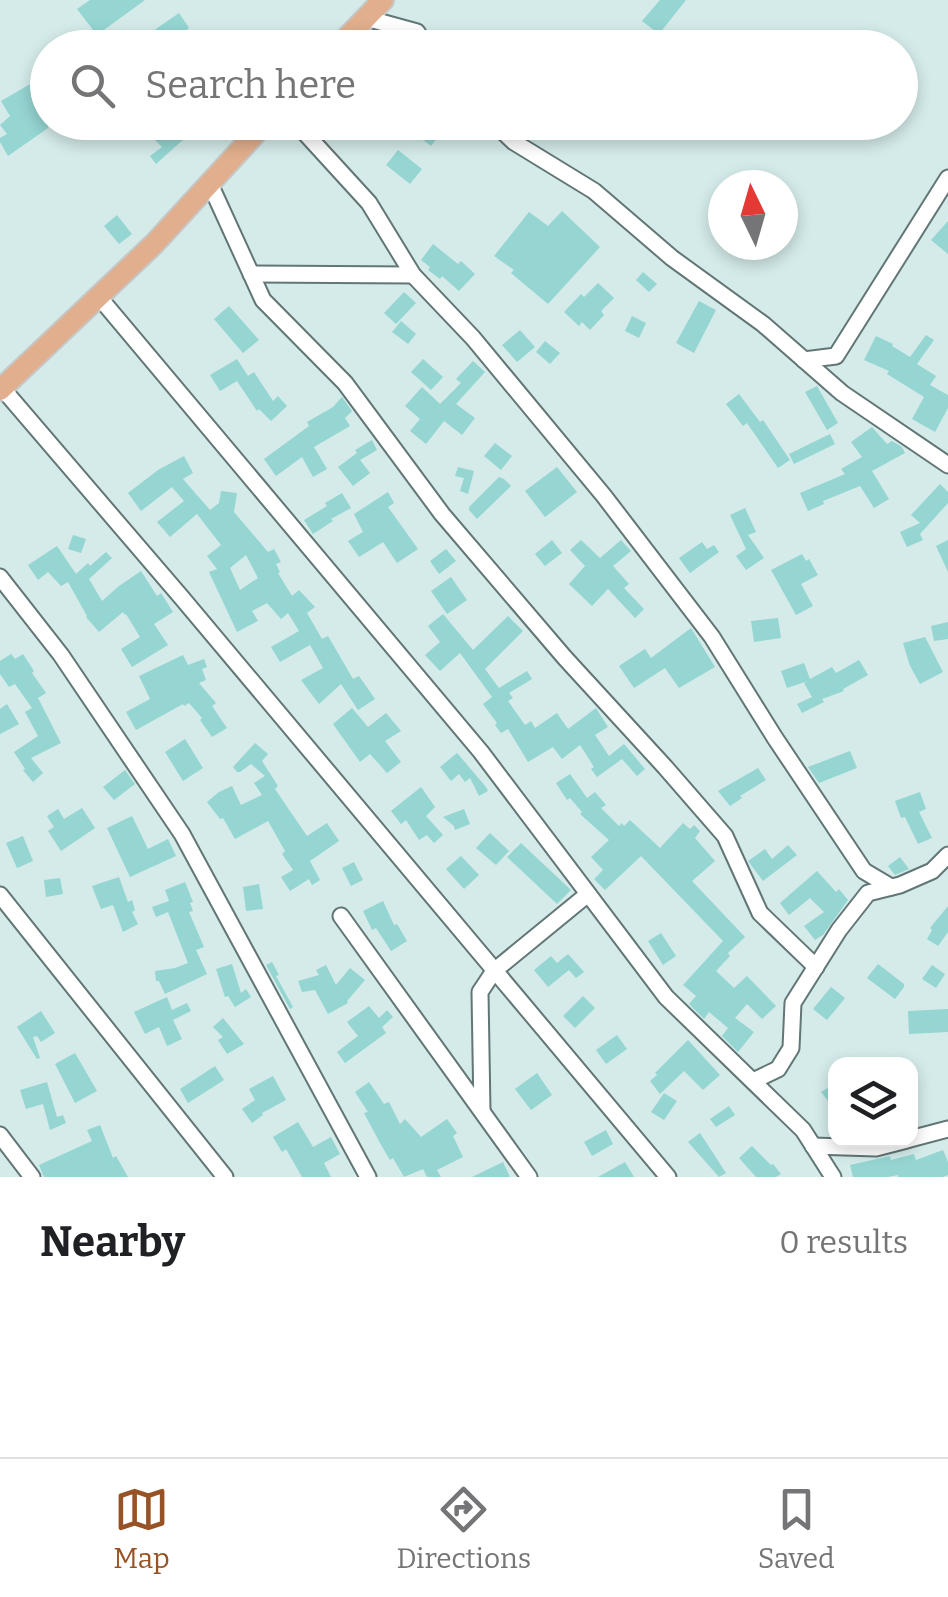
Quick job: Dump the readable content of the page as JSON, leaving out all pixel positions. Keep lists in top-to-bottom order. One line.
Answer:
{"north":"top","page":{"search":"Search here","heading":["Nearby","0 results"],"nav":["Map","Directions","Saved"]}}
